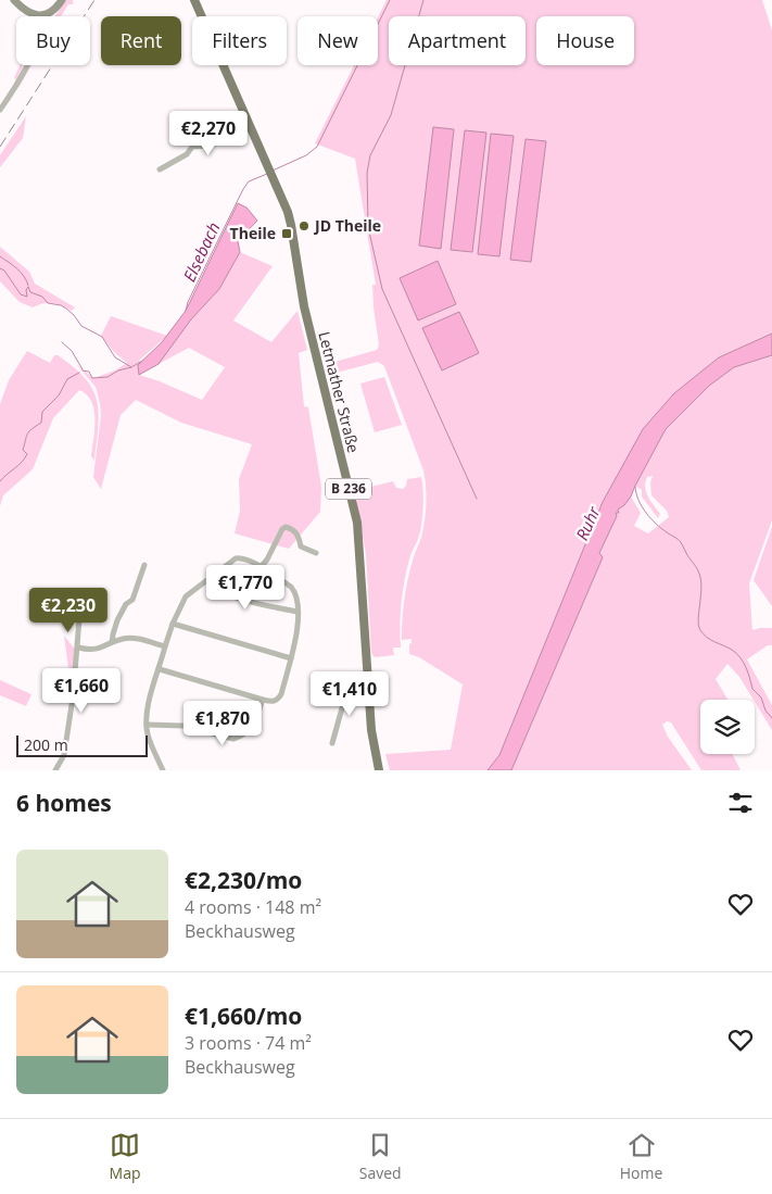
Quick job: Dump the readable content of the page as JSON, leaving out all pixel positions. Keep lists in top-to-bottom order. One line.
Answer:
{"streets":{"main road":["Letmather Straße","B 236"]},"water":["Elsebach","Ruhr"],"places":{"other":["JD Theile"],"transit":["Theile"]},"scale_bar":"200 m","page":{"chip":["Buy","Rent","Filters","New","Apartment","House"],"price":["€2,270","€1,770","€2,230","€1,660","€1,410","€1,870"],"scale":"200 m","heading":"6 homes","list":[{"name":"€2,230/mo","note":"4 rooms · 148 m² · Beckhausweg"},{"name":"€1,660/mo","note":"3 rooms · 74 m² · Beckhausweg"}],"tabs":["Map","Saved","Home"]}}
